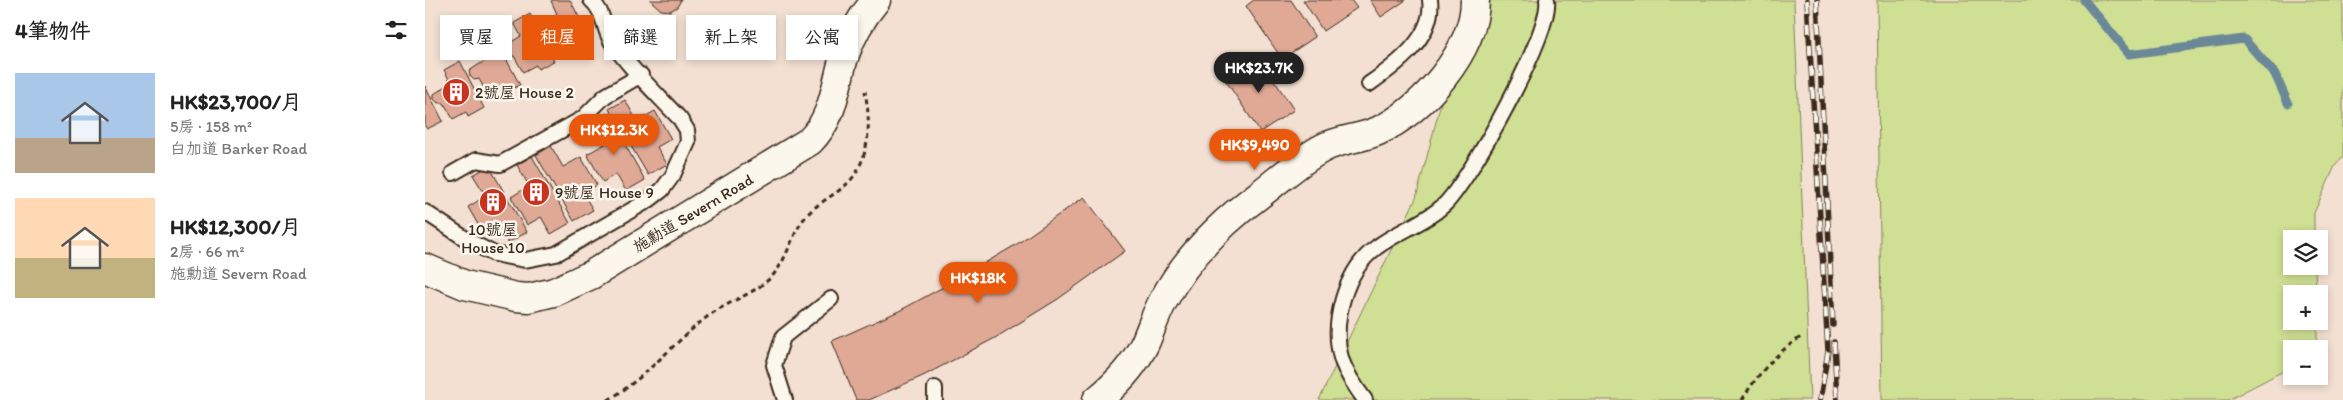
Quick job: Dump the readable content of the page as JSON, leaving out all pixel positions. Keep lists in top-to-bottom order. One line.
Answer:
{"streets":{"street":["施勳道 Severn Road"]},"places":{"building":["2號屋 House 2","9號屋 House 9","10號屋 House 10"]},"page":{"heading":"4筆物件","chip":["買屋","租屋","篩選","新上架","公寓"],"price":["HK$23.7K","HK$12.3K","HK$9,490","HK$18K"],"list":[{"name":"HK$23,700/月","note":"5房 · 158 m² · 白加道 Barker Road"},{"name":"HK$12,300/月","note":"2房 · 66 m² · 施勳道 Severn Road"}],"map_buttons":["+","−"]}}
